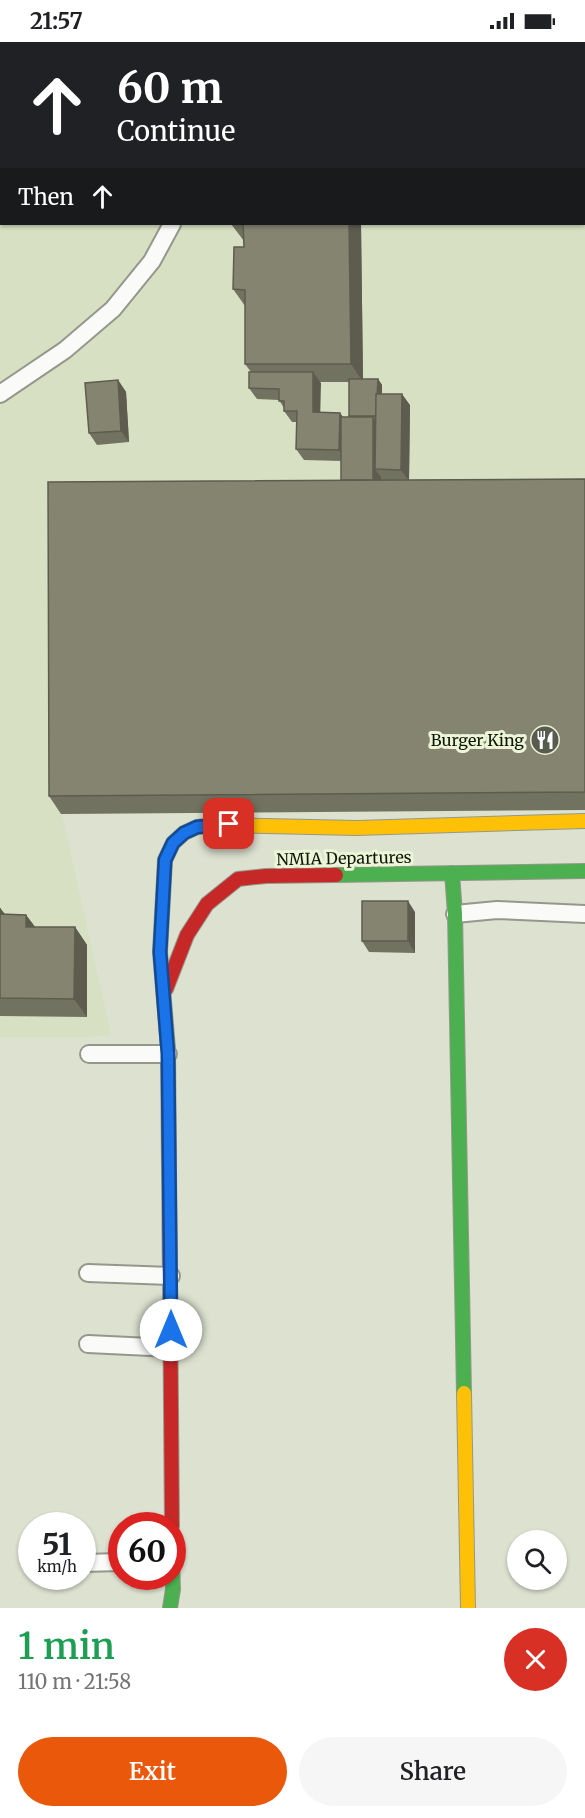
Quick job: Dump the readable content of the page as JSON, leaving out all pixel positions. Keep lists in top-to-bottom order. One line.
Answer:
{"streets":{"main road":["NMIA Departures"]},"places":{"restaurant":["Burger King"]},"page":{"status":"21:57","turn":["60 m","Continue"],"then":"Then","speed":"51 km/h","limit":"60","heading":["1 min","110 m · 21:58"],"buttons":["Exit","Share"]}}
